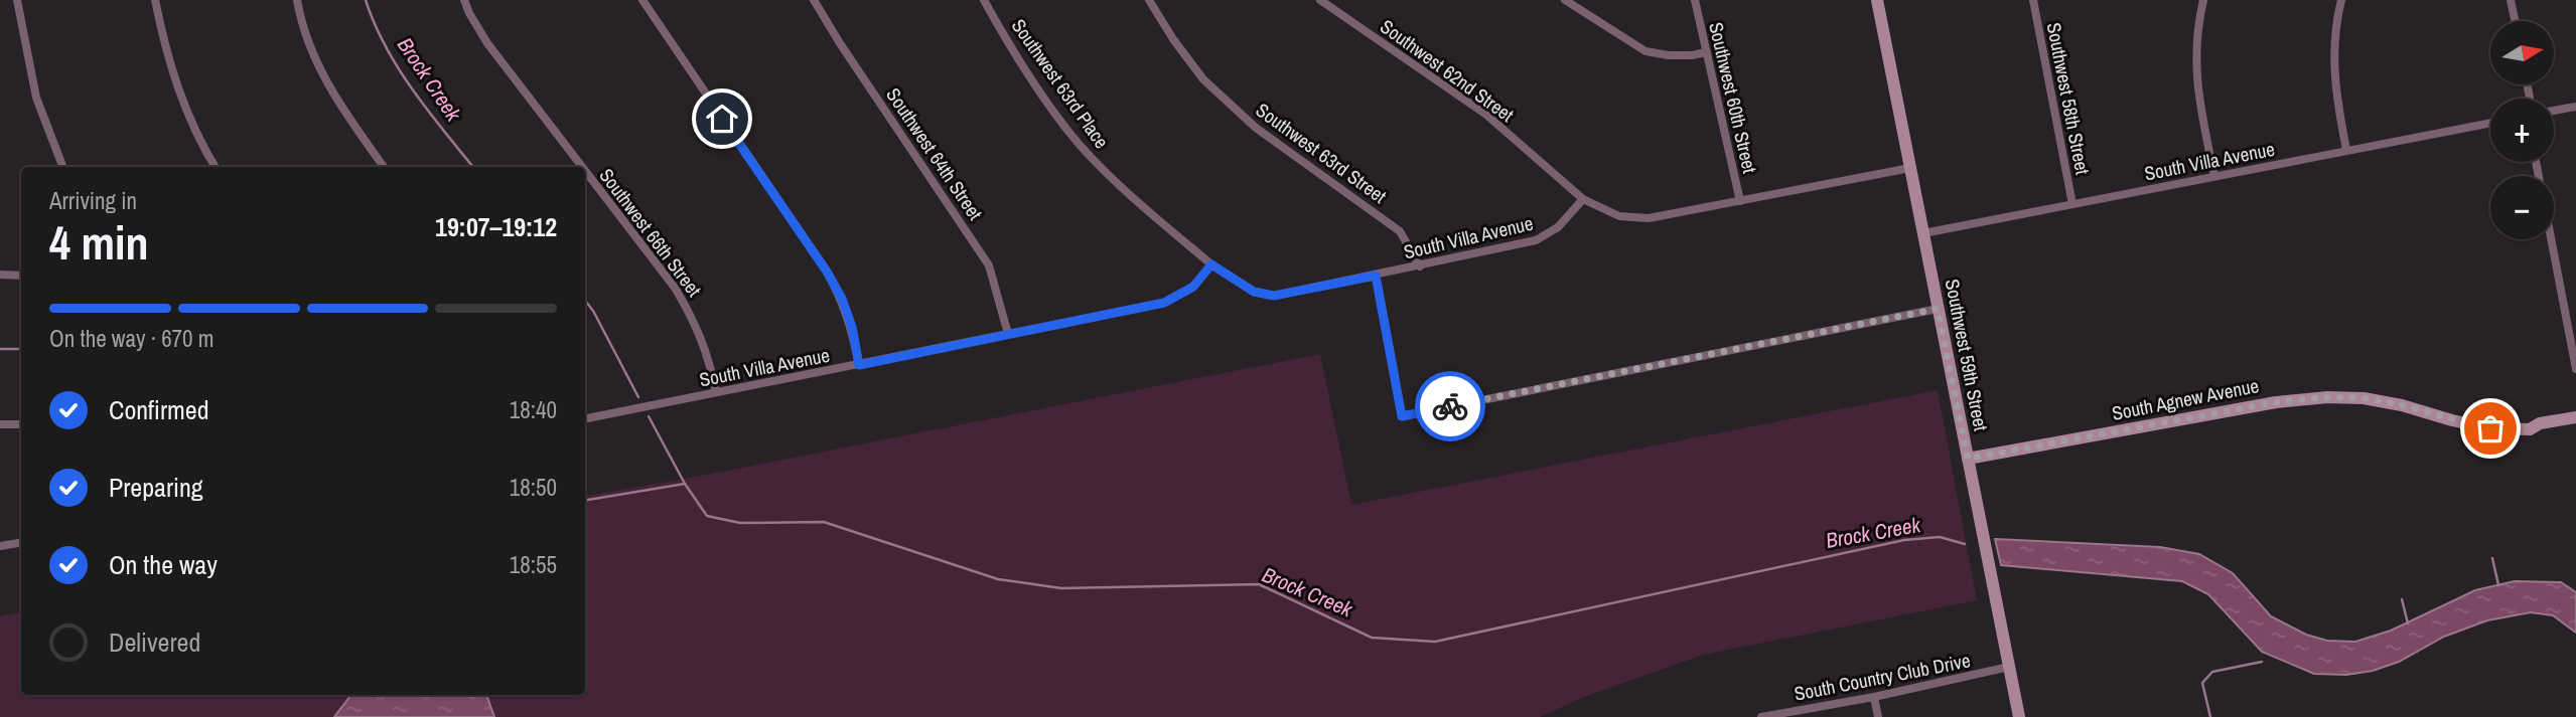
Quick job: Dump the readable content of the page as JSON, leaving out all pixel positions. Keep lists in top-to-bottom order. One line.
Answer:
{"streets":{"main road":["Southwest 59th Street","South Agnew Avenue"],"street":["Southwest 62nd Street","Southwest 63rd Place","Southwest 60th Street","Southwest 58th Street","Southwest 63rd Street","Southwest 64th Street","South Villa Avenue","Southwest 66th Street","South Country Club Drive"]},"crossings":[["Southwest 62nd Street","South Villa Avenue"],["Southwest 63rd Place","South Villa Avenue"],["Southwest 58th Street","South Villa Avenue"],["Southwest 63rd Street","South Villa Avenue"],["Southwest 64th Street","South Villa Avenue"],["South Villa Avenue","Southwest 66th Street"],["South Villa Avenue","Southwest 59th Street"],["Southwest 59th Street","South Agnew Avenue"],["Southwest 59th Street","South Country Club Drive"]],"water":["Brock Creek"],"north":"right","page":{"map_buttons":["+","−"],"heading":["4 min","Arriving in","19:07–19:12"],"bar":"On the way · 670 m","list":[["Confirmed","18:40"],["Preparing","18:50"],["On the way","18:55"],"Delivered"]}}
